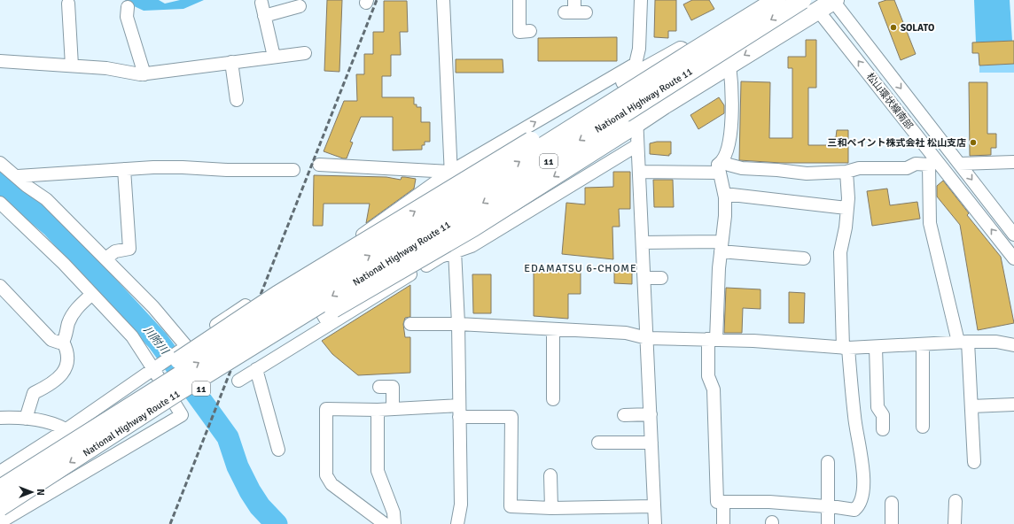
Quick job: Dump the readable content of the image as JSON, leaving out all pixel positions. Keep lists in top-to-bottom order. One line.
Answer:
{"streets":{"highway":["National Highway Route 11","11"],"street":["松山環状線南部"]},"crossings":[["National Highway Route 11","11"],["松山環状線南部","11"]],"districts":["EDAMATSU 6-CHOME"],"water":["川附川"],"places":["SOLATO","三和ペイント株式会社 松山支店"],"north":"right"}
